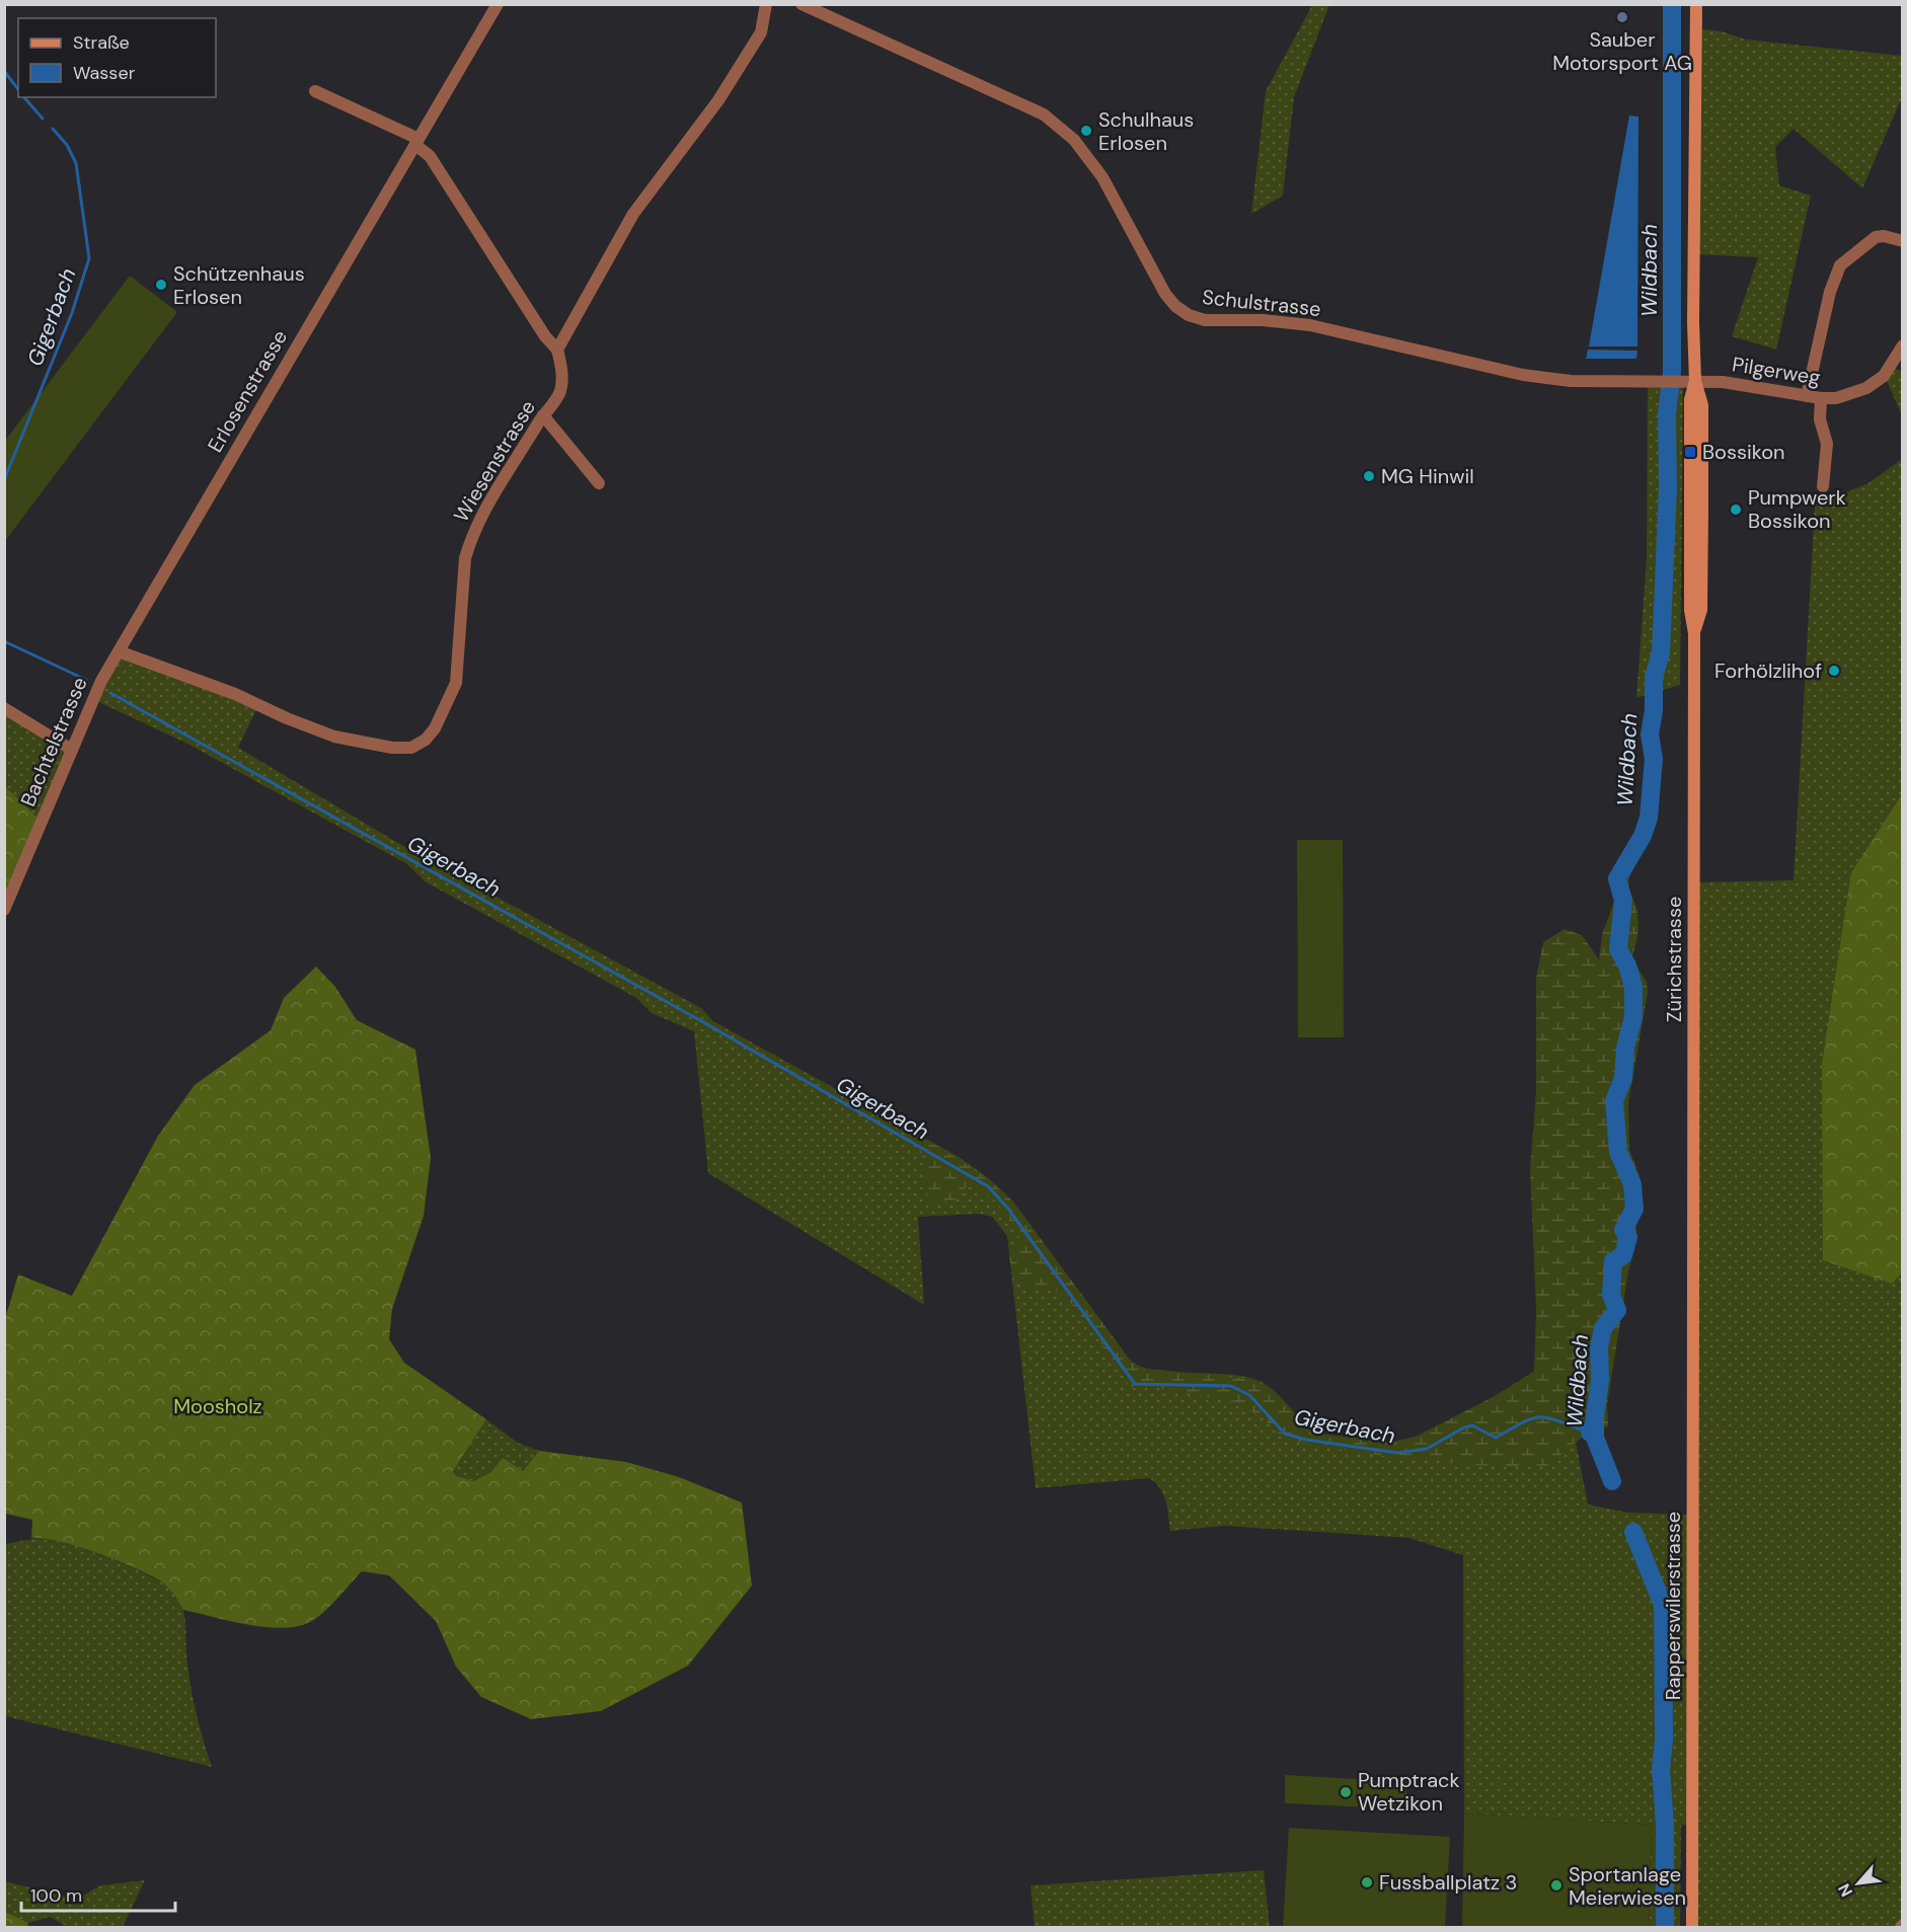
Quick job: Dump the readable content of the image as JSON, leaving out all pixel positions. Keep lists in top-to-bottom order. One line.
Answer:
{"streets":{"main road":["Zürichstrasse","Rapperswilerstrasse"],"street":["Schulstrasse","Pilgerweg","Erlosenstrasse","Wiesenstrasse","Bachtelstrasse"]},"crossings":[["Schulstrasse","Pilgerweg"],["Schulstrasse","Zürichstrasse"],["Pilgerweg","Zürichstrasse"],["Erlosenstrasse","Bachtelstrasse"],["Wiesenstrasse","Bachtelstrasse"],["Zürichstrasse","Rapperswilerstrasse"]],"water":["Wildbach","Gigerbach"],"parks":["Moosholz"],"places":{"other":["Sauber Motorsport AG","Schulhaus Erlosen","Schützenhaus Erlosen","MG Hinwil","Pumpwerk Bossikon","Forhölzlihof","Pumptrack Wetzikon","Fussballplatz 3","Sportanlage Meierwiesen"],"transit":["Bossikon"]},"legend":["Straße","Wasser"],"scale_bar":"100 m","north":"bottom left"}
